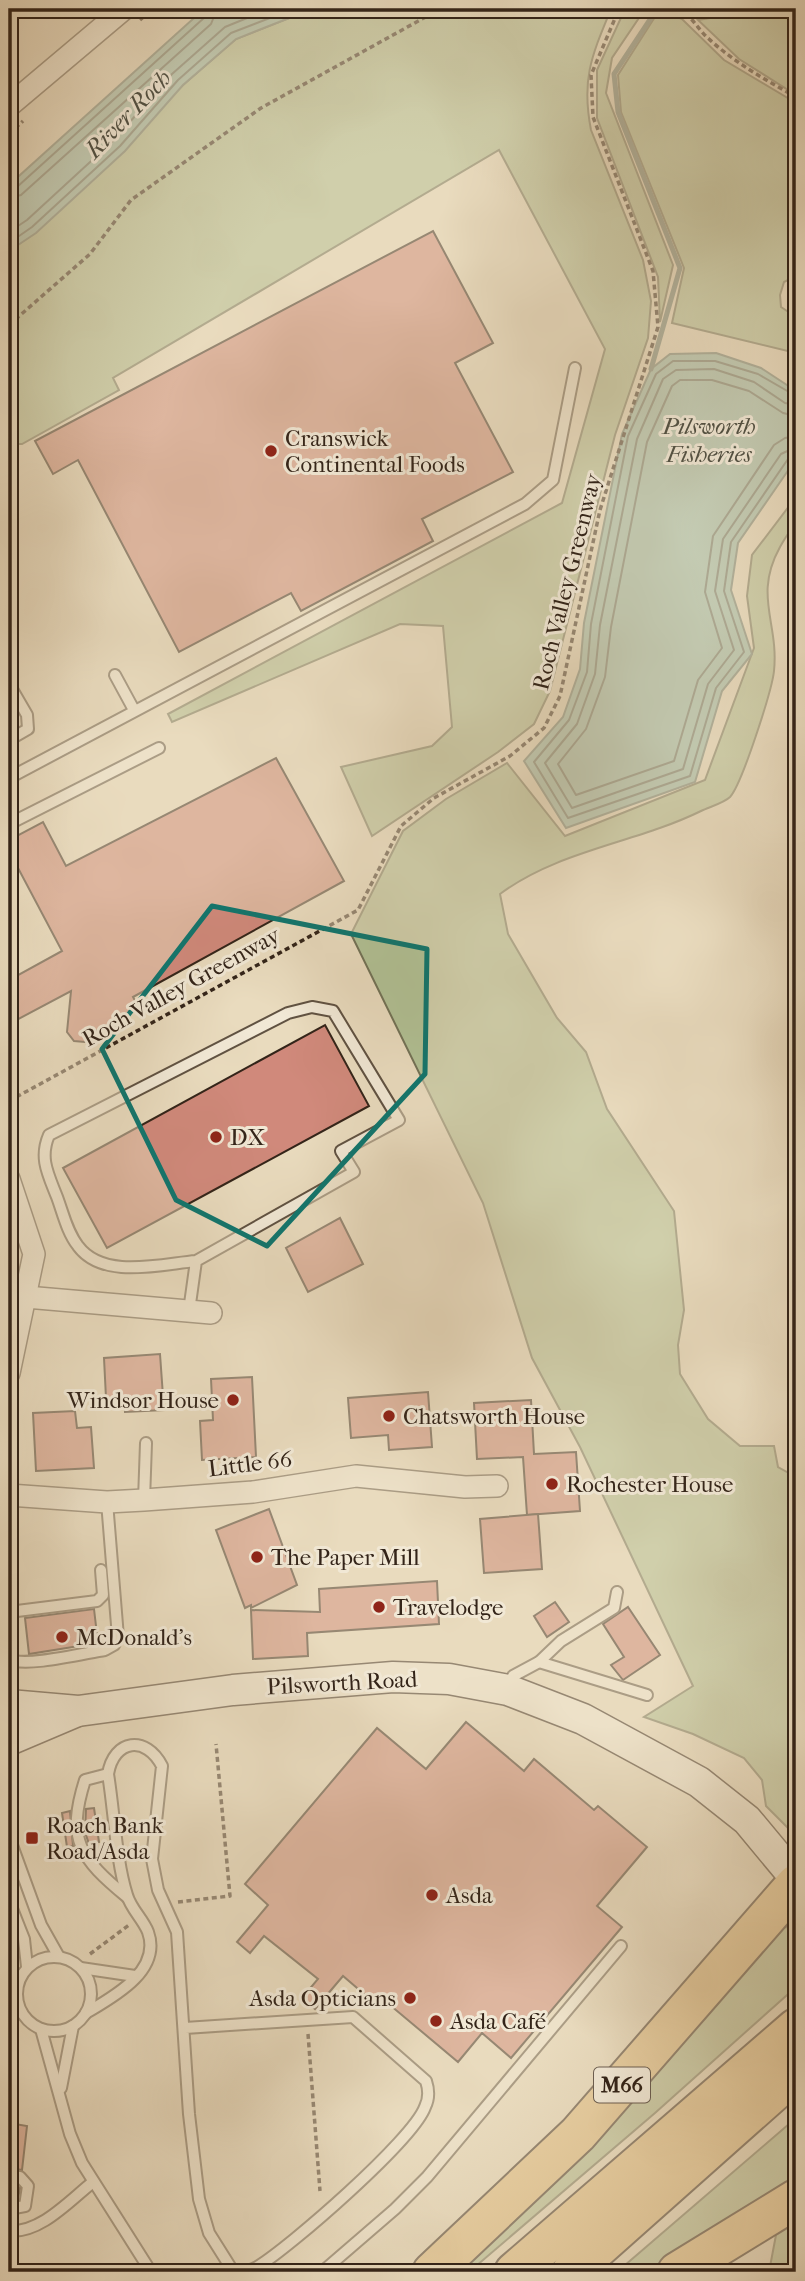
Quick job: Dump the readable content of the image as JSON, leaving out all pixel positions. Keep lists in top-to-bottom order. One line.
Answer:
{"streets":{"highway":["M66"],"street":["Little 66","Pilsworth Road"],"path":["Roch Valley Greenway"]},"crossings":[["Pilsworth Road","M66"]],"water":["River Roch","Pilsworth Fisheries"],"places":{"other":["Cranswick Continental Foods","DX","Windsor House","Chatsworth House","Rochester House","The Paper Mill","Travelodge","McDonald's","Asda","Asda Opticians","Asda Café"],"transit":["Roach Bank Road/Asda"]}}
